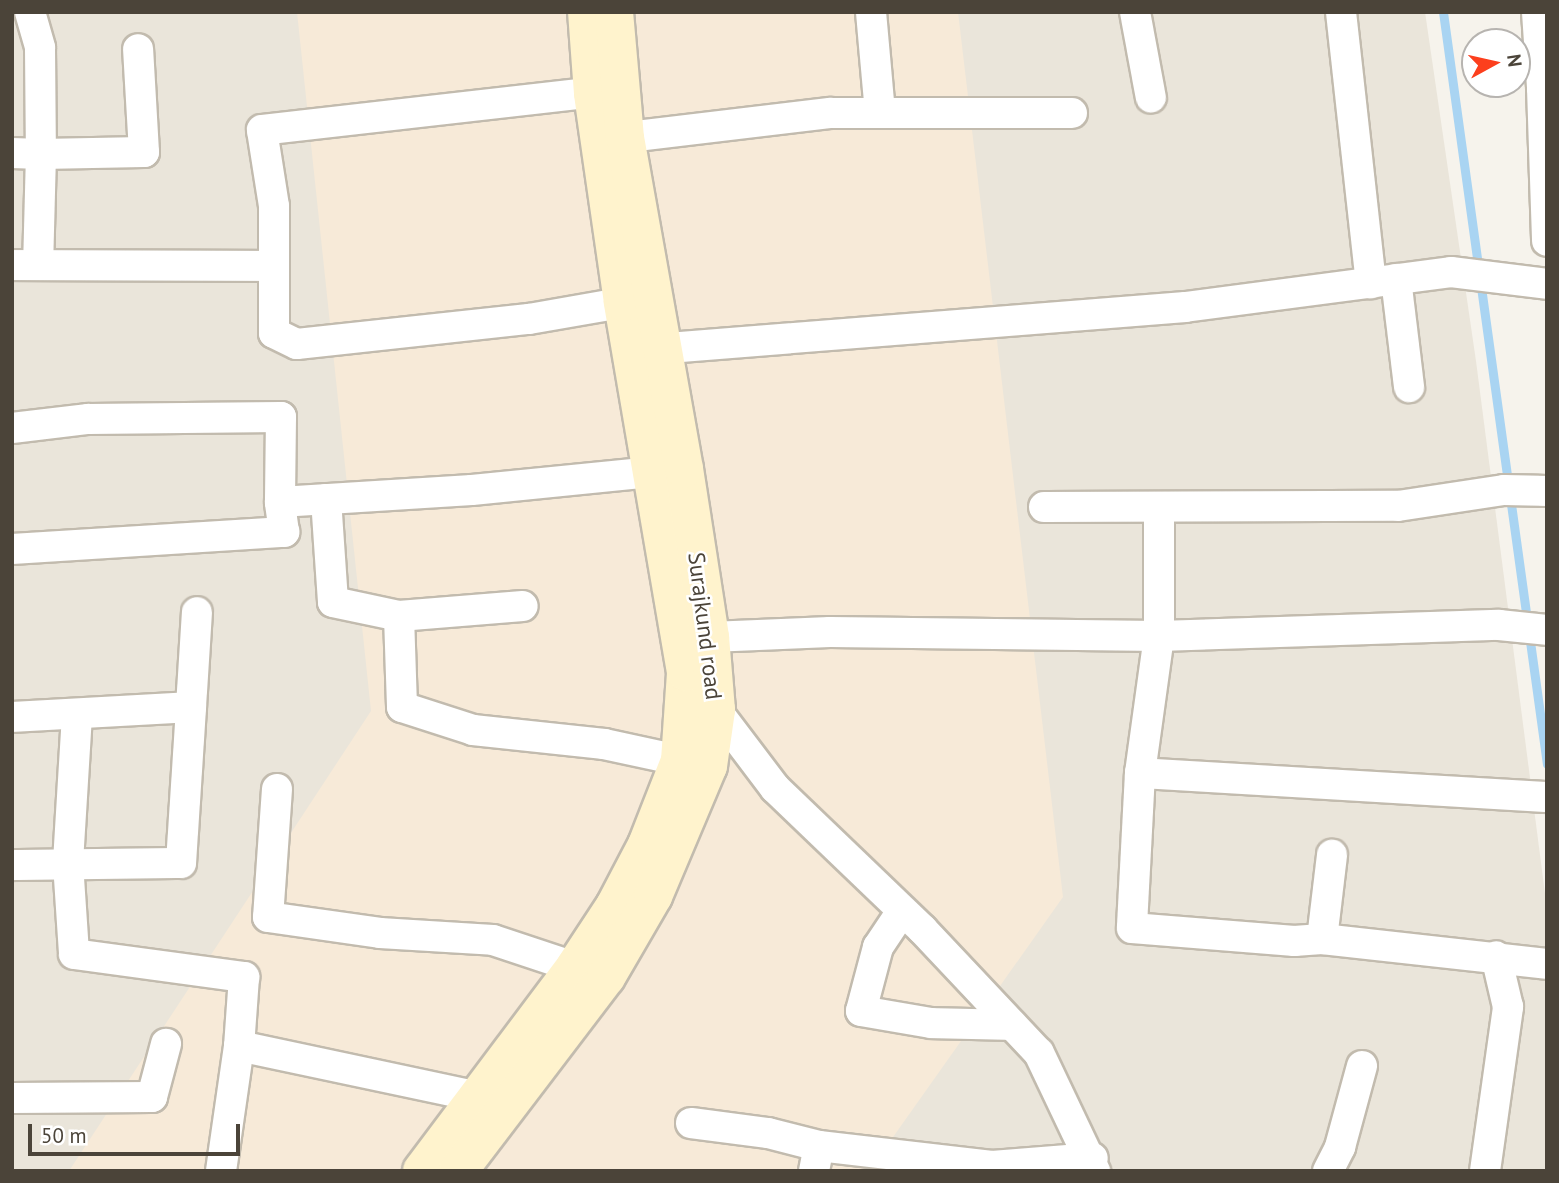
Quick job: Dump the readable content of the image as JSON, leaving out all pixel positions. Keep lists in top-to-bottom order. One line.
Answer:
{"streets":{"street":["Surajkund road"]},"scale_bar":"50 m","north":"right"}
